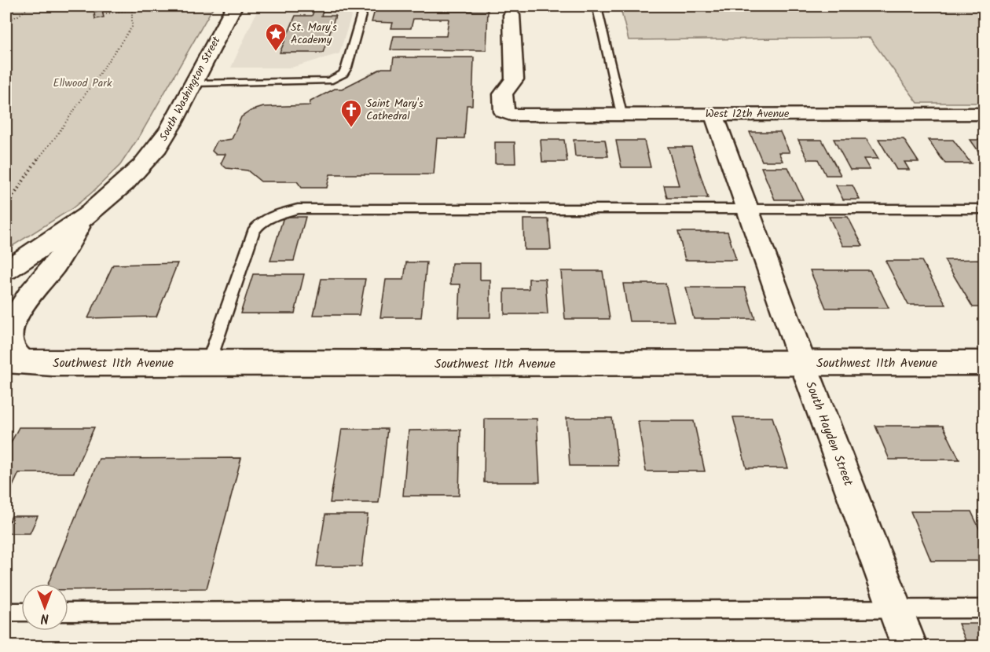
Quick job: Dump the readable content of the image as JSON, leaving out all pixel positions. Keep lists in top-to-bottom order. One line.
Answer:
{"streets":{"street":["South Washington Street","West 12th Avenue","Southwest 11th Avenue","South Hayden Street"]},"crossings":[["West 12th Avenue","South Hayden Street"],["Southwest 11th Avenue","South Hayden Street"]],"parks":["Ellwood Park"],"places":{"place":["St. Mary's Academy"],"church":["Saint Mary's Cathedral"]},"north":"bottom"}
